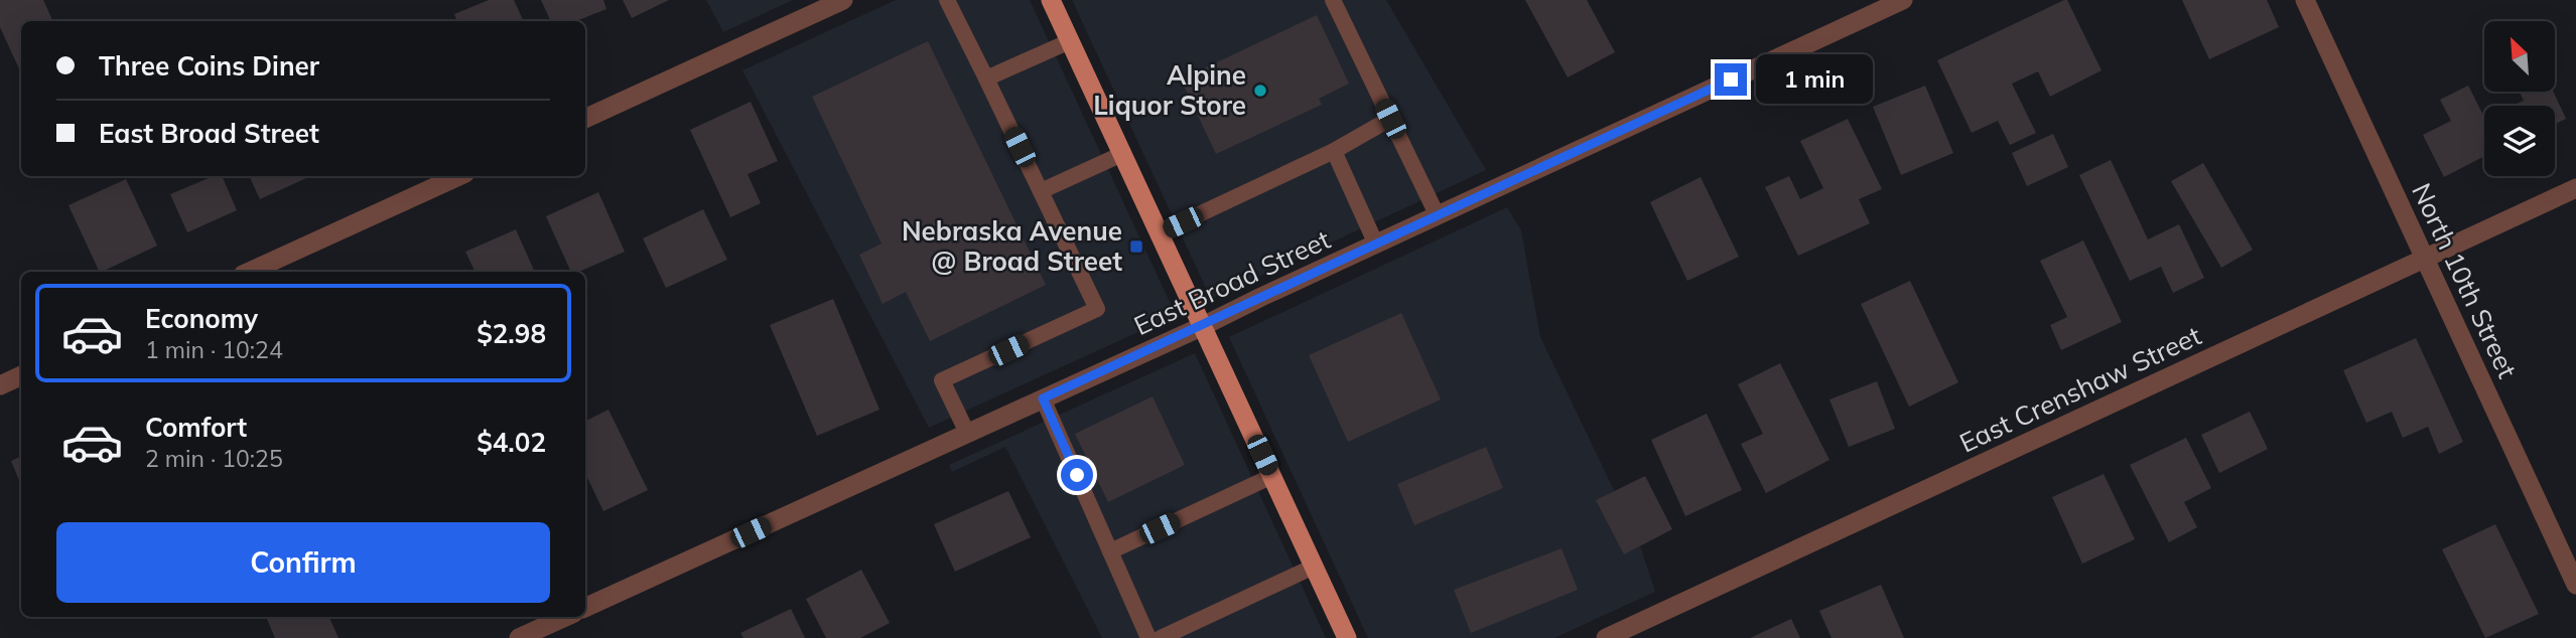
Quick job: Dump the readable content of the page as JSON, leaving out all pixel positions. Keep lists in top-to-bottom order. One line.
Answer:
{"streets":{"street":["North 10th Street","East Broad Street","East Crenshaw Street"]},"crossings":[["North 10th Street","East Crenshaw Street"]],"places":{"other":["Alpine Liquor Store"],"transit":["Nebraska Avenue @ Broad Street"]},"north":"top left","page":{"banner":["Three Coins Diner","East Broad Street"],"bubble":"1 min","list":[{"name":"Economy","note":"1 min · 10:24","value":"$2.98"},{"name":"Comfort","note":"2 min · 10:25","value":"$4.02"}],"buttons":"Confirm"}}
